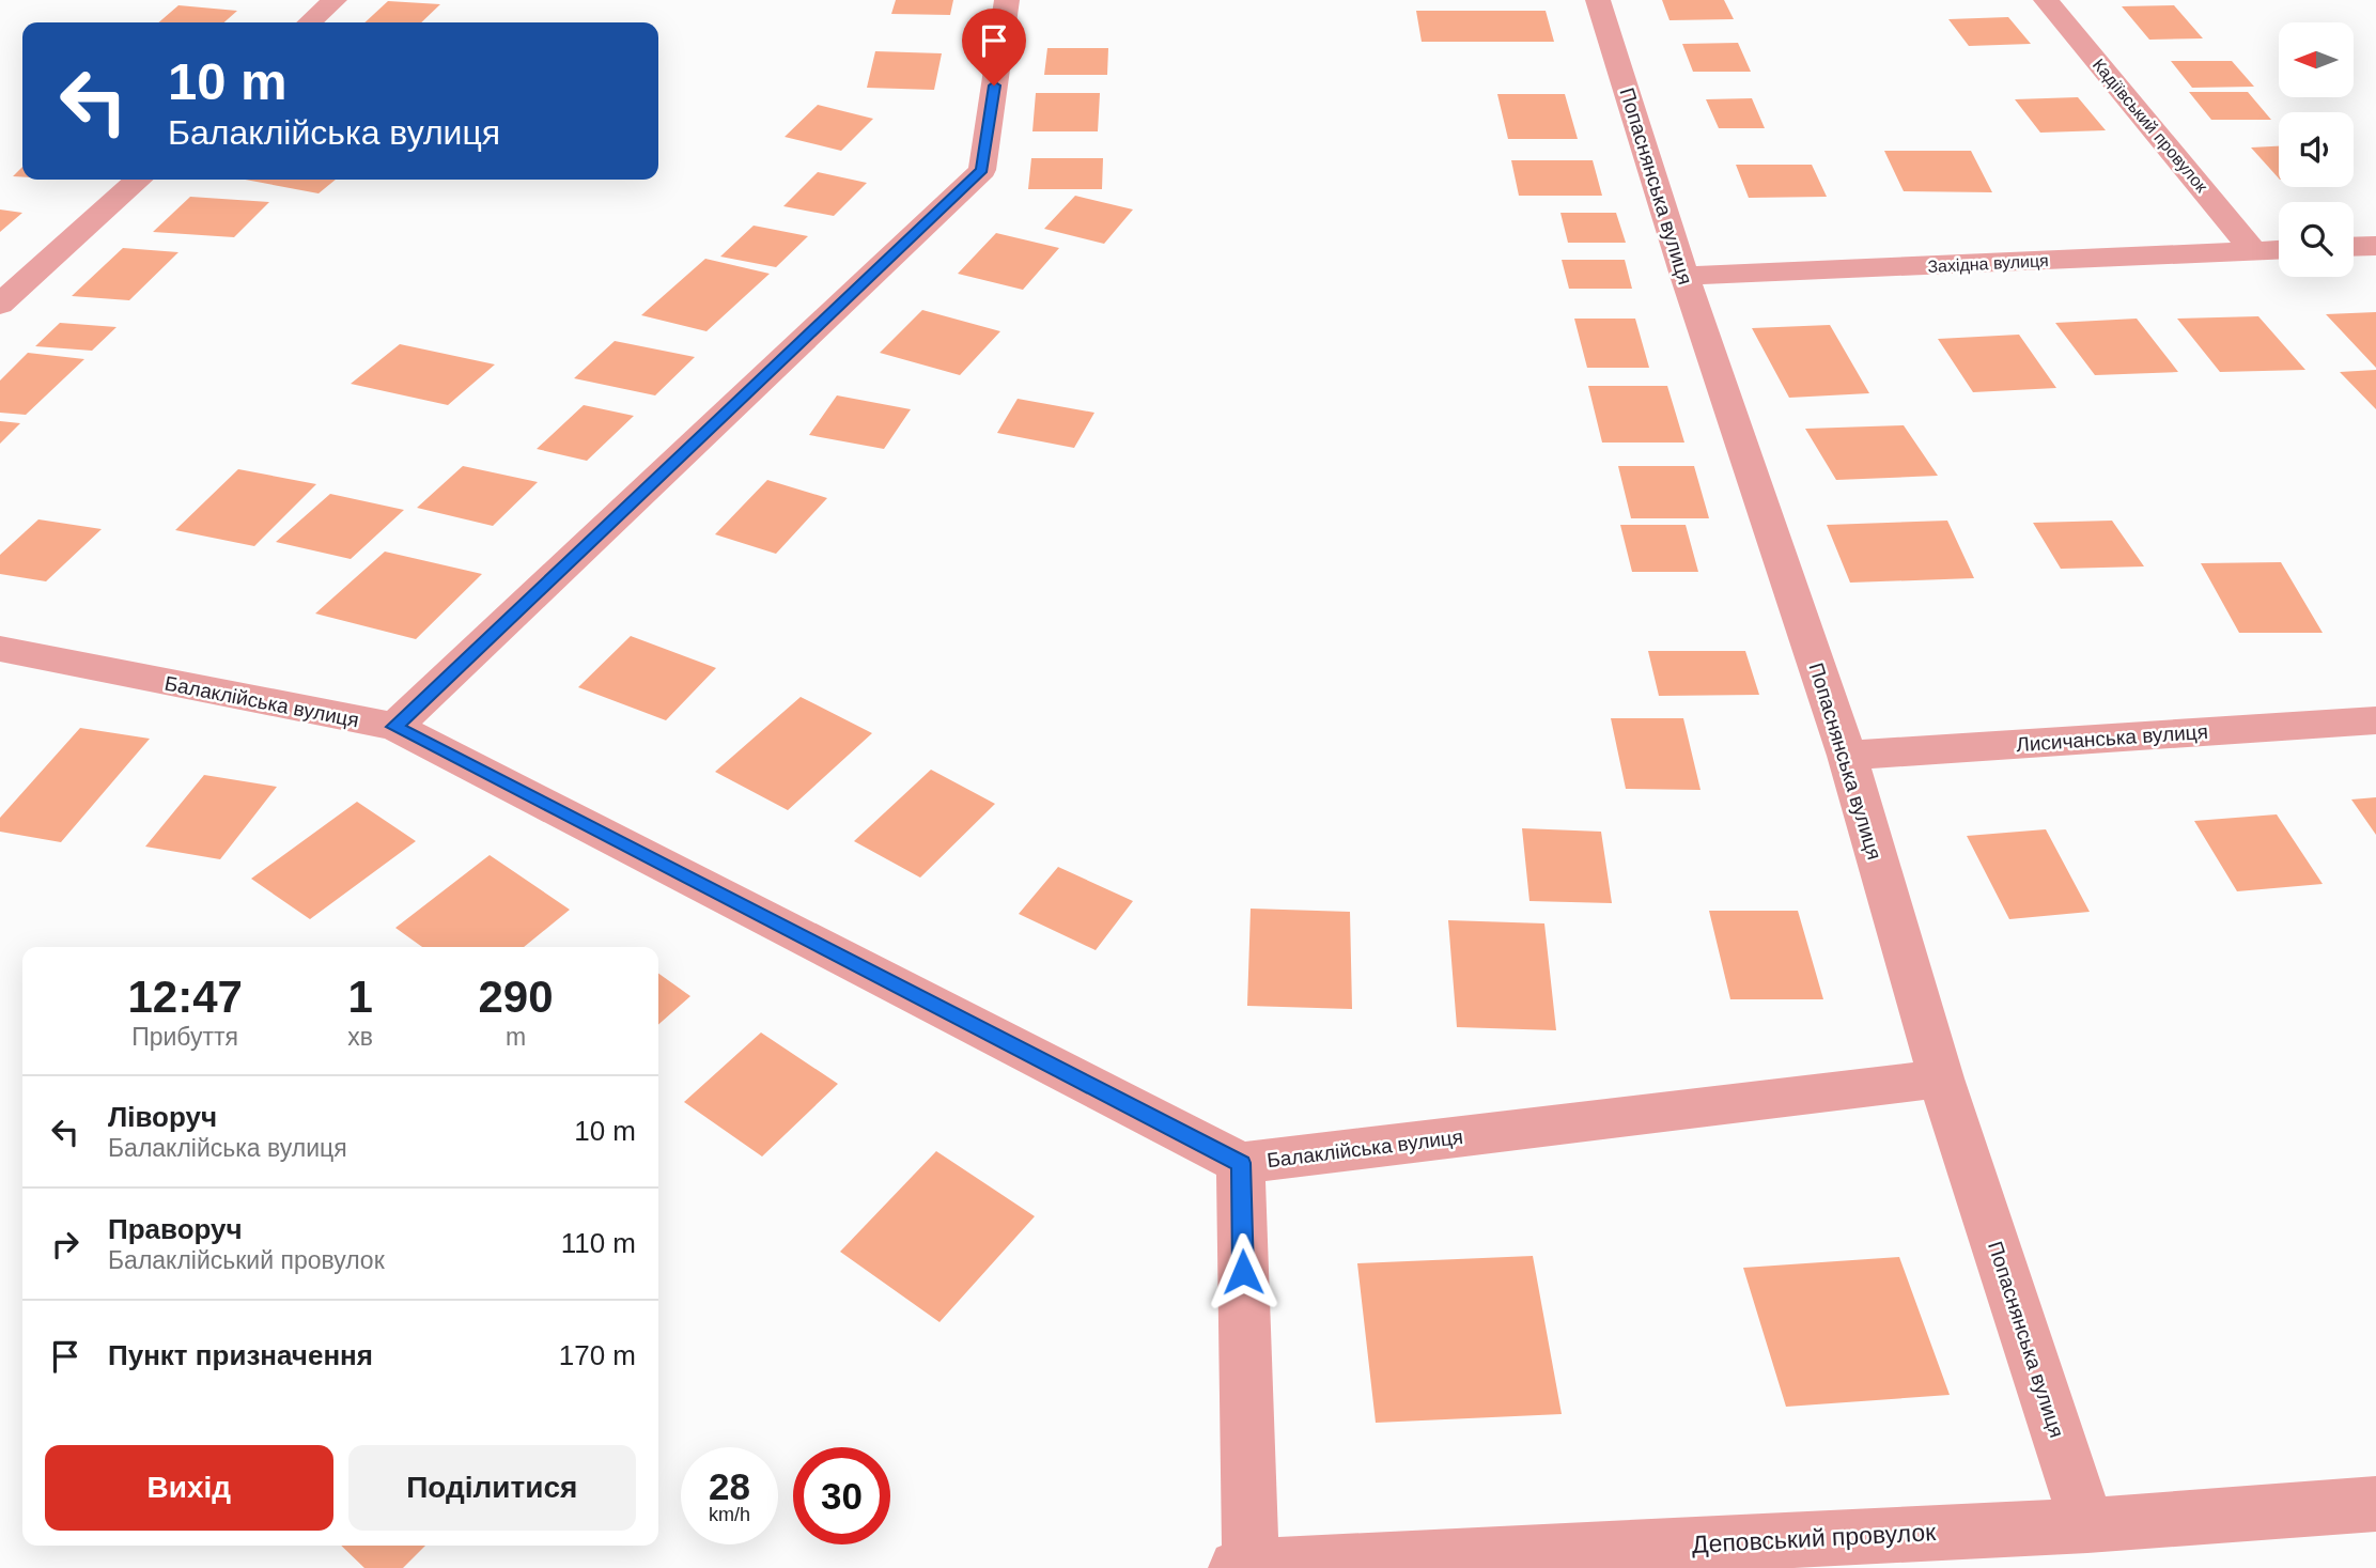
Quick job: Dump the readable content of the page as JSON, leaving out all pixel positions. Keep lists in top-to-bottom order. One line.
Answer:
{"streets":{"street":["Кадіївський провулок","Попаснянська вулиця","Західна вулиця","Балаклійська вулиця","Лисичанська вулиця","Деповський провулок"]},"crossings":[["Кадіївський провулок","Західна вулиця"],["Попаснянська вулиця","Західна вулиця"],["Попаснянська вулиця","Балаклійська вулиця"],["Попаснянська вулиця","Лисичанська вулиця"],["Попаснянська вулиця","Деповський провулок"]],"north":"left","page":{"turn":["10 m","Балаклійська вулиця"],"eta":["12:47","Прибуття","1","хв","290","m"],"list":[{"name":"Ліворуч","note":"Балаклійська вулиця","value":"10 m"},{"name":"Праворуч","note":"Балаклійський провулок","value":"110 m"},{"name":"Пункт призначення","value":"170 m"}],"buttons":["Вихід","Поділитися"],"speed":"28 km/h","limit":"30"}}
